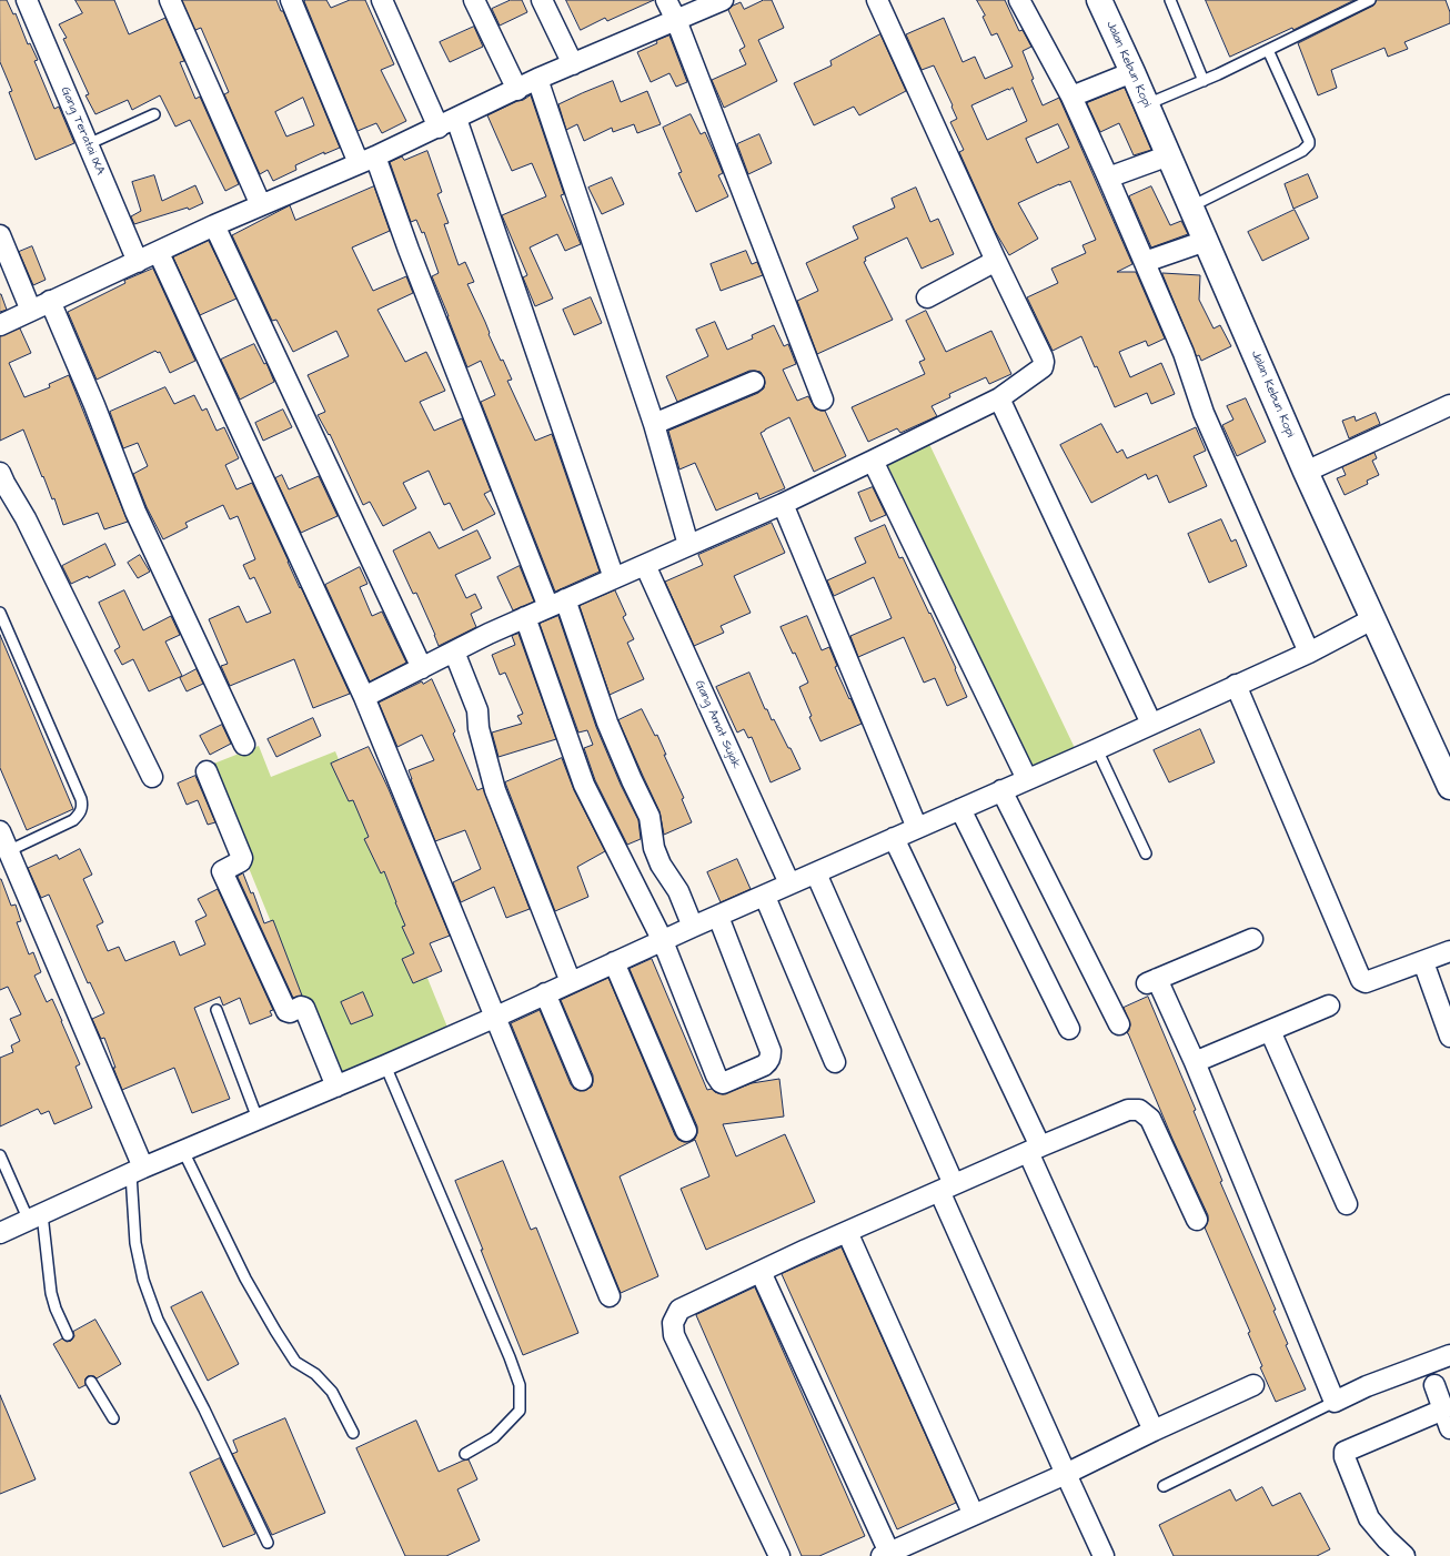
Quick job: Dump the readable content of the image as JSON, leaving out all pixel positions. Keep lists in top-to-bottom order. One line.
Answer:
{"streets":{"main road":["Jalan Kebun Kopi"],"street":["Gang Teratai IXA","Gang Amat Sujak"]}}
